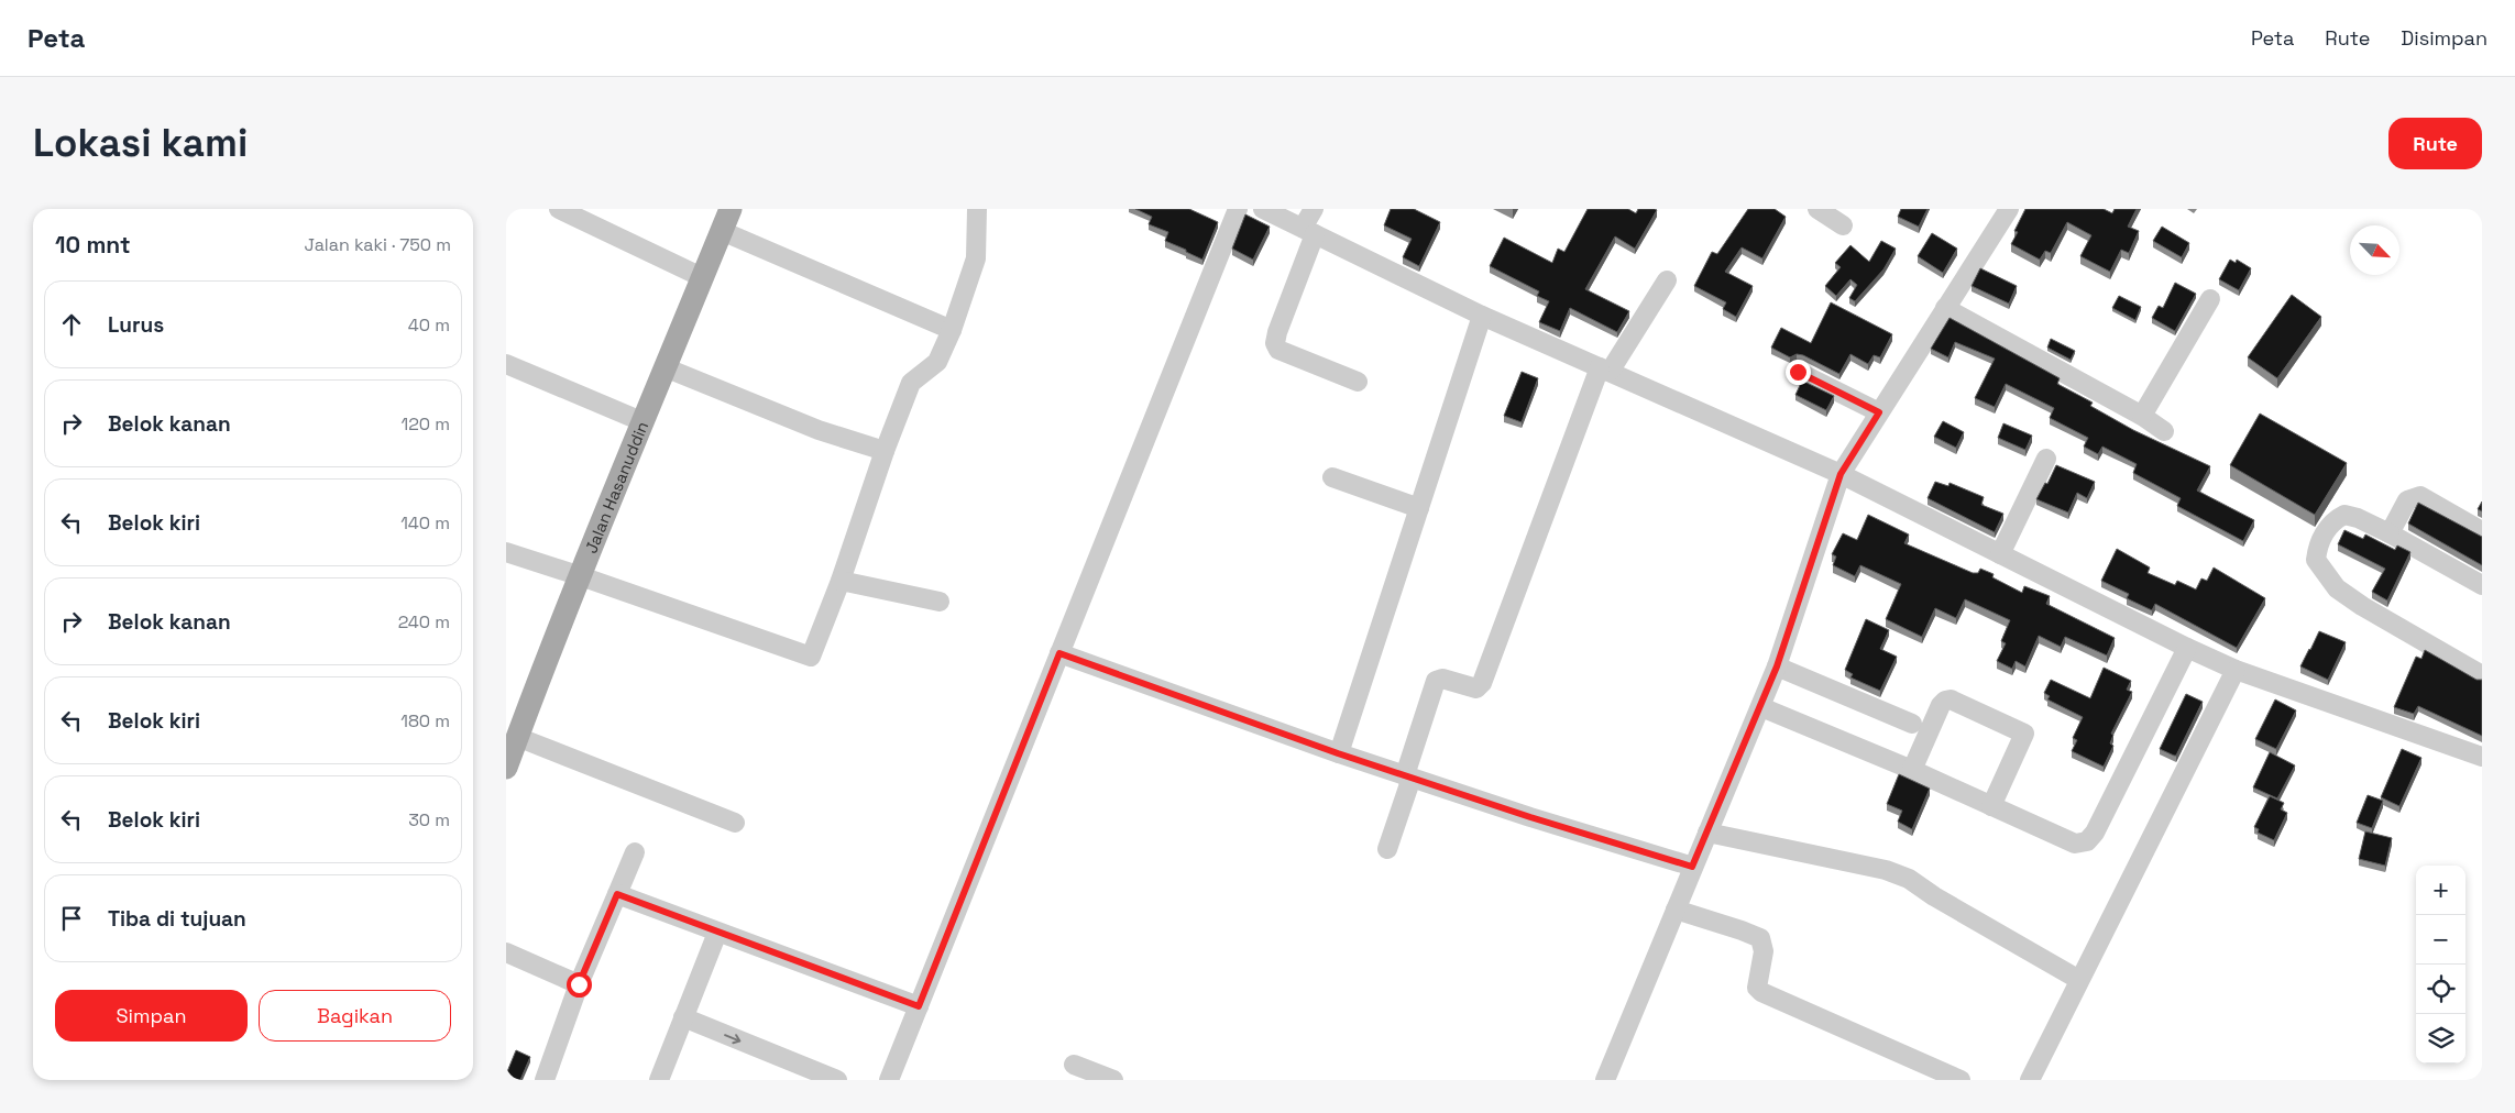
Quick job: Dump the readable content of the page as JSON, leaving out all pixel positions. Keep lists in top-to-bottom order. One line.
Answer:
{"streets":{"main road":["Jalan Hasanuddin"]},"north":"bottom right","page":{"header":"Peta","nav":["Peta","Rute","Disimpan"],"buttons":["Rute",["Simpan","Bagikan"]],"title":"Lokasi kami","heading":["10 mnt","Jalan kaki · 750 m"],"list":[["Lurus","40 m"],["Belok kanan","120 m"],["Belok kiri","140 m"],["Belok kanan","240 m"],["Belok kiri","180 m"],["Belok kiri","30 m"],"Tiba di tujuan"],"map_buttons":["+","−"]}}
